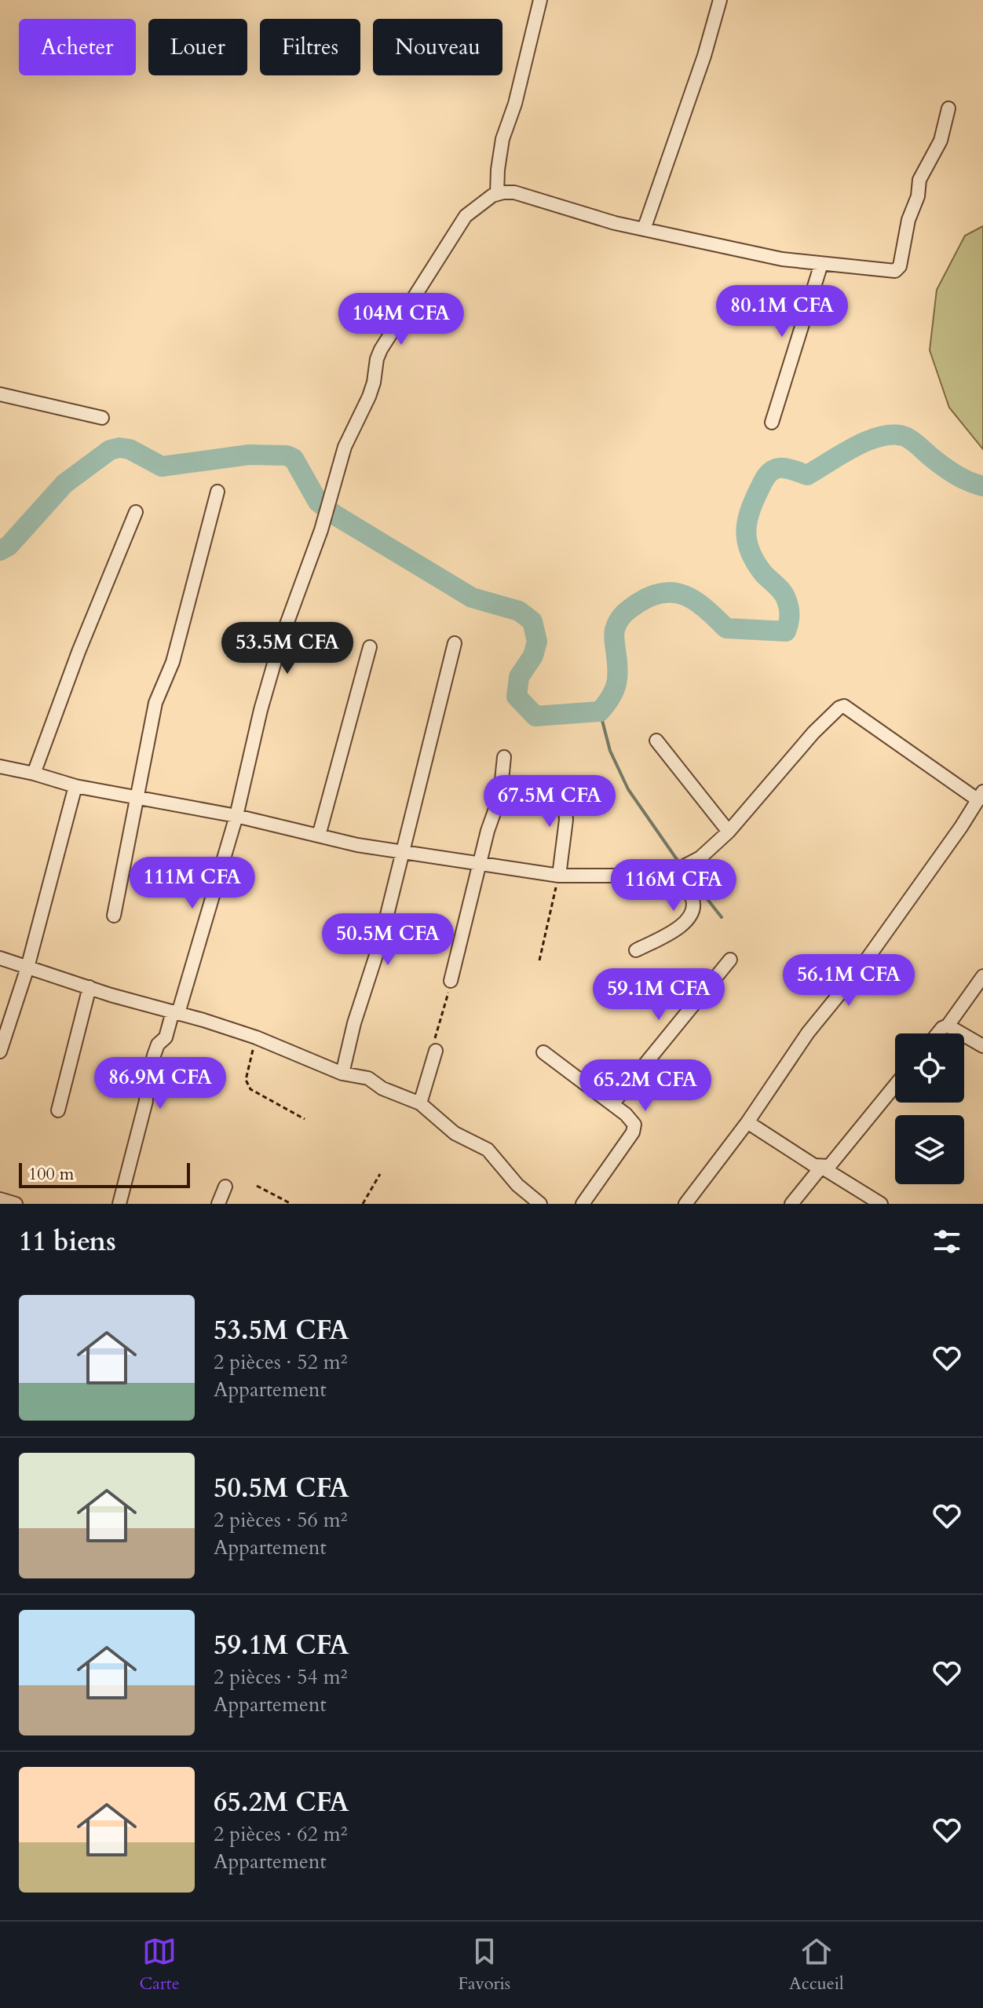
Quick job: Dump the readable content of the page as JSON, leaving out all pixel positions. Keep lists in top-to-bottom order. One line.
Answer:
{"scale_bar":"100 m","page":{"chip":["Acheter","Louer","Filtres","Nouveau"],"price":["80.1M CFA","104M CFA","53.5M CFA","67.5M CFA","111M CFA","116M CFA","50.5M CFA","56.1M CFA","59.1M CFA","86.9M CFA","65.2M CFA"],"scale":"100 m","heading":"11 biens","list":[{"name":"53.5M CFA","note":"2 pièces · 52 m² · Appartement"},{"name":"50.5M CFA","note":"2 pièces · 56 m² · Appartement"},{"name":"59.1M CFA","note":"2 pièces · 54 m² · Appartement"},{"name":"65.2M CFA","note":"2 pièces · 62 m² · Appartement"}],"tabs":["Carte","Favoris","Accueil"]}}
